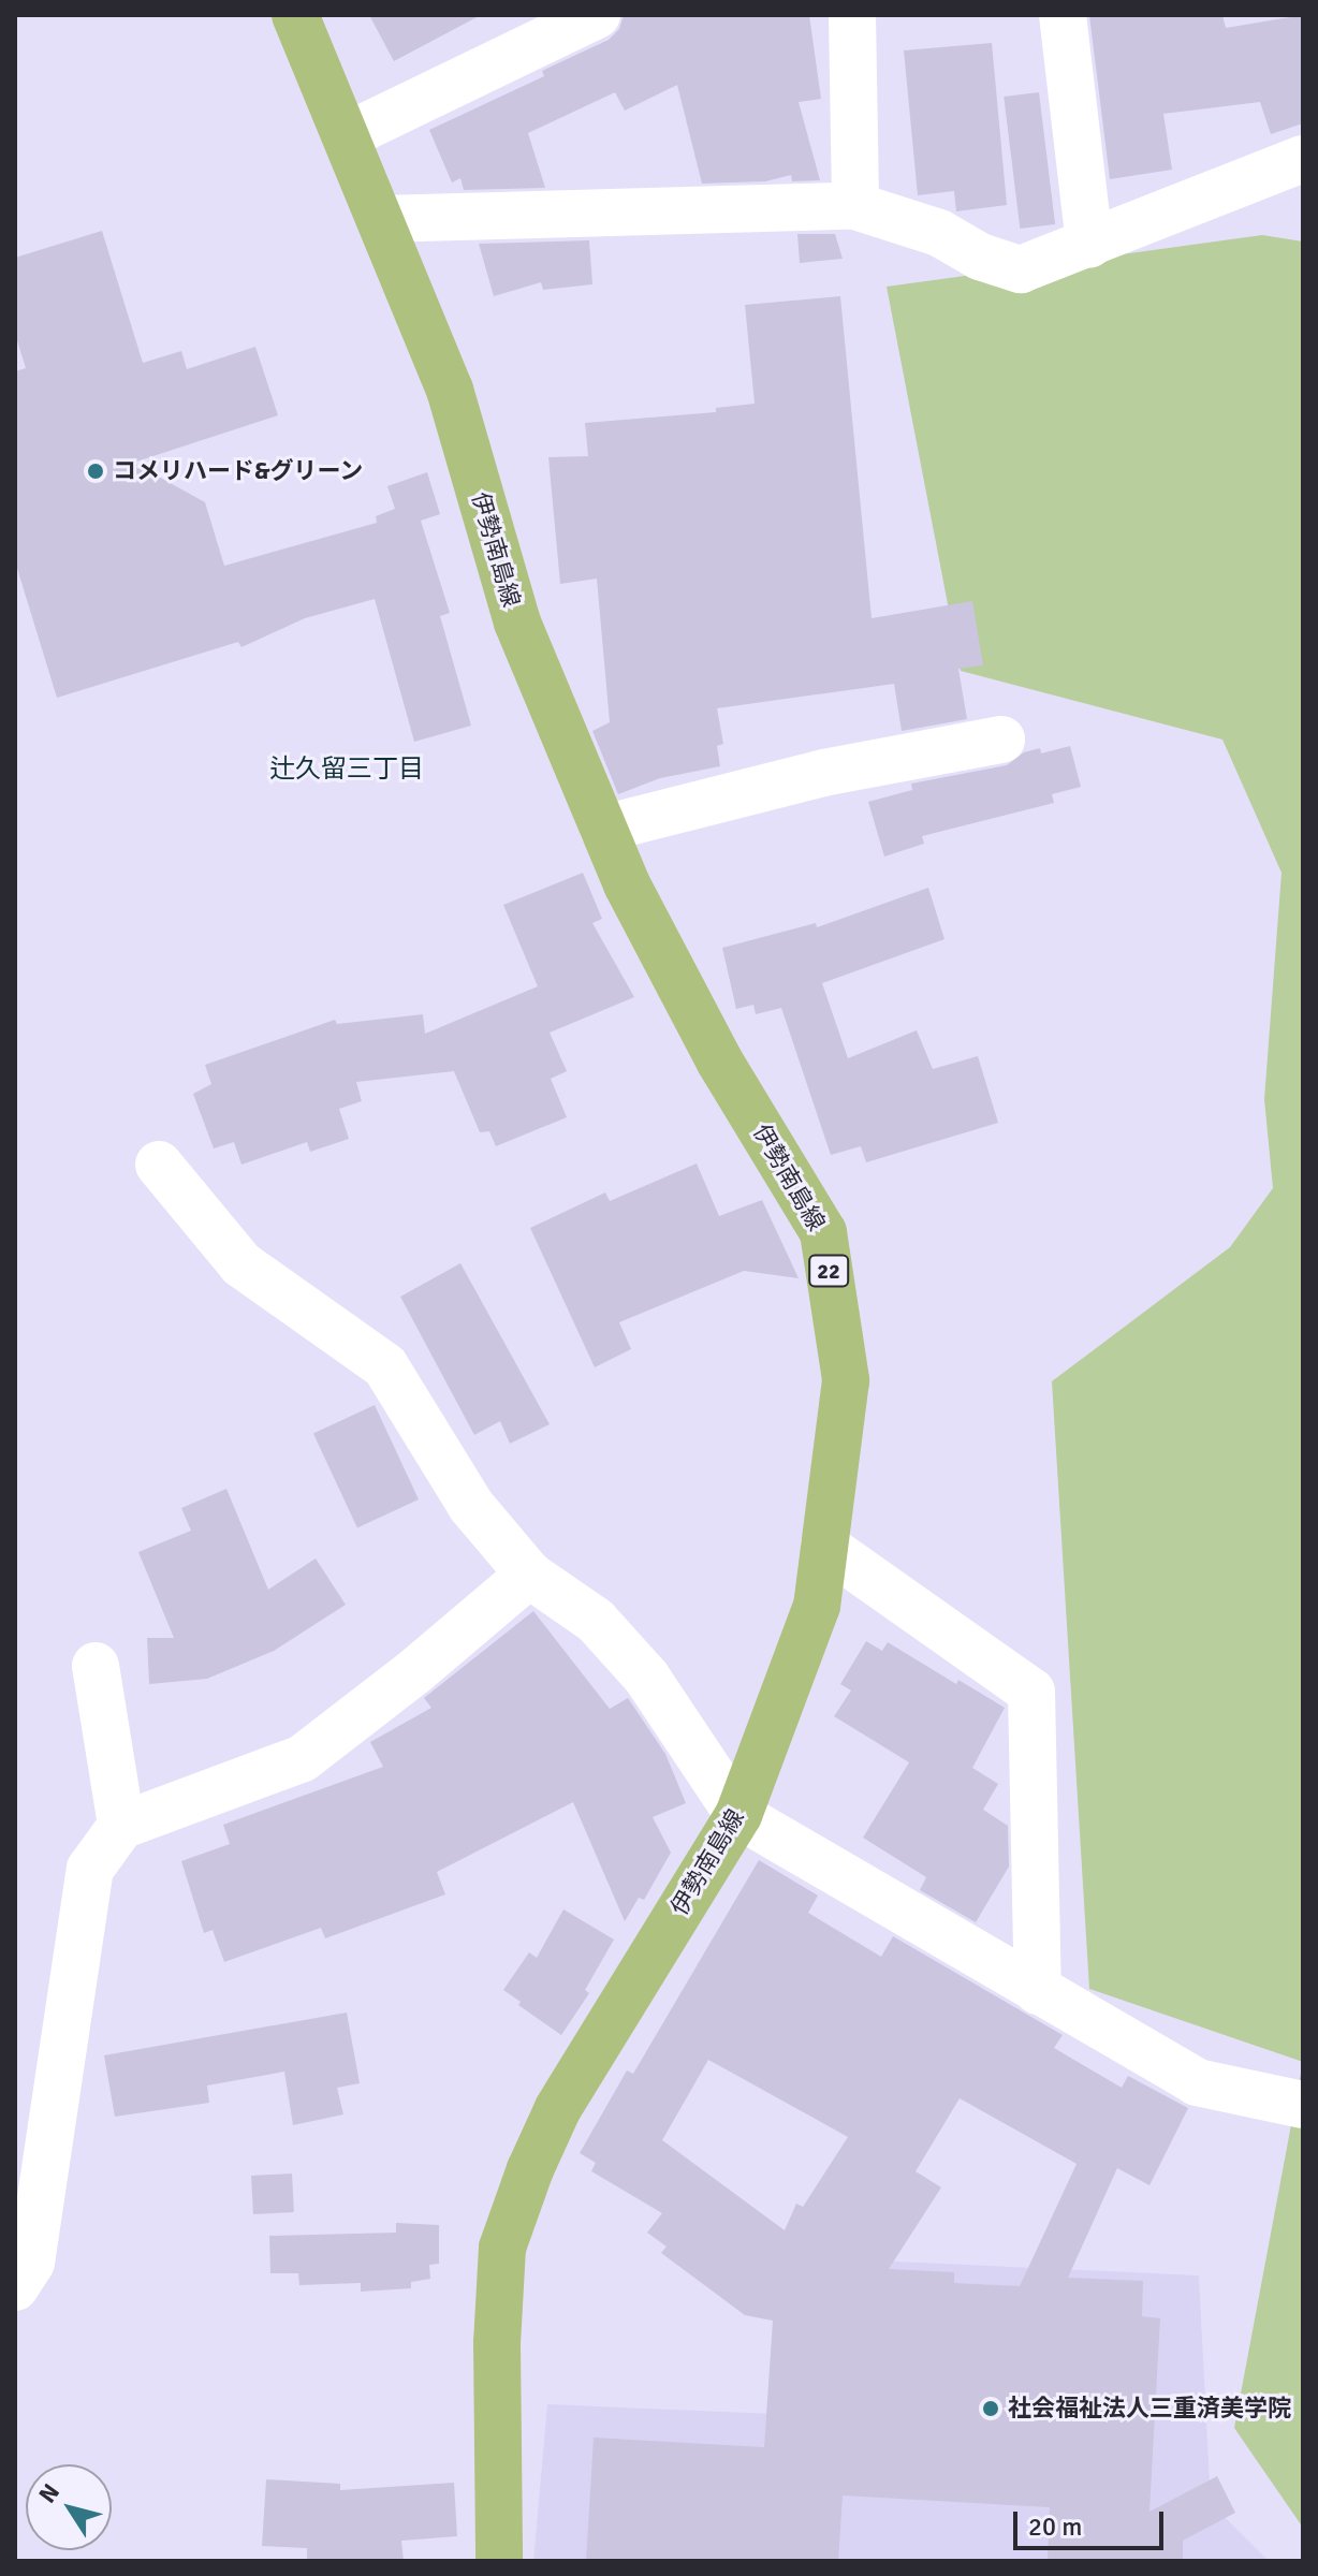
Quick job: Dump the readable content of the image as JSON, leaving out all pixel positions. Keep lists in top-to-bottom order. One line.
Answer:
{"streets":{"main road":["伊勢南島線","22"]},"districts":["辻久留三丁目"],"places":["コメリハード&グリーン","社会福祉法人三重済美学院"],"scale_bar":"20 m","north":"top left"}
